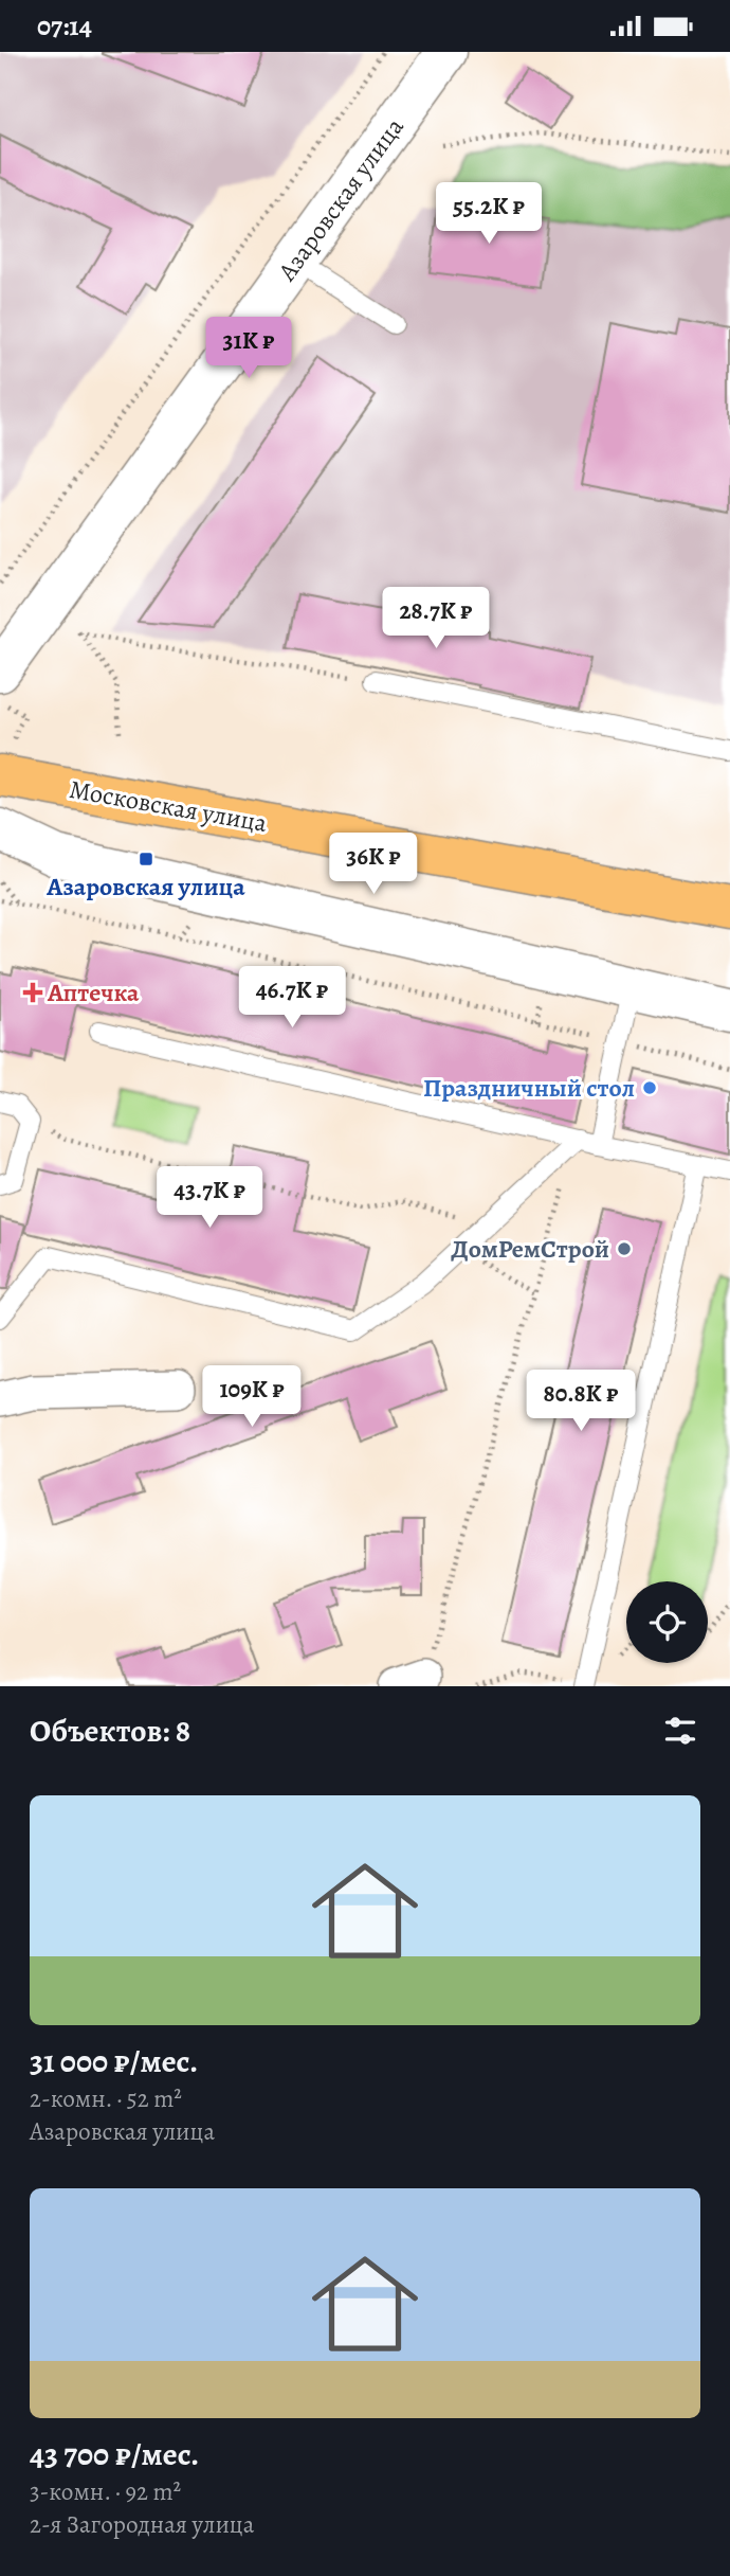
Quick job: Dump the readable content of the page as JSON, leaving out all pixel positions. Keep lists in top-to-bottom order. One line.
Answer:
{"streets":{"main road":["Московская улица"],"street":["Азаровская улица"]},"places":{"transit":["Азаровская улица"],"health":["Аптечка"],"other":["Праздничный стол","ДомРемСтрой"]},"page":{"status":"07:14","price":["55.2K ₽","31K ₽","28.7K ₽","36K ₽","46.7K ₽","43.7K ₽","109K ₽","80.8K ₽"],"heading":"Объектов: 8","list":[{"name":"31 000 ₽/мес.","note":"2-комн. · 52 m² · Азаровская улица"},{"name":"43 700 ₽/мес.","note":"3-комн. · 92 m² · 2-я Загородная улица"}]}}
